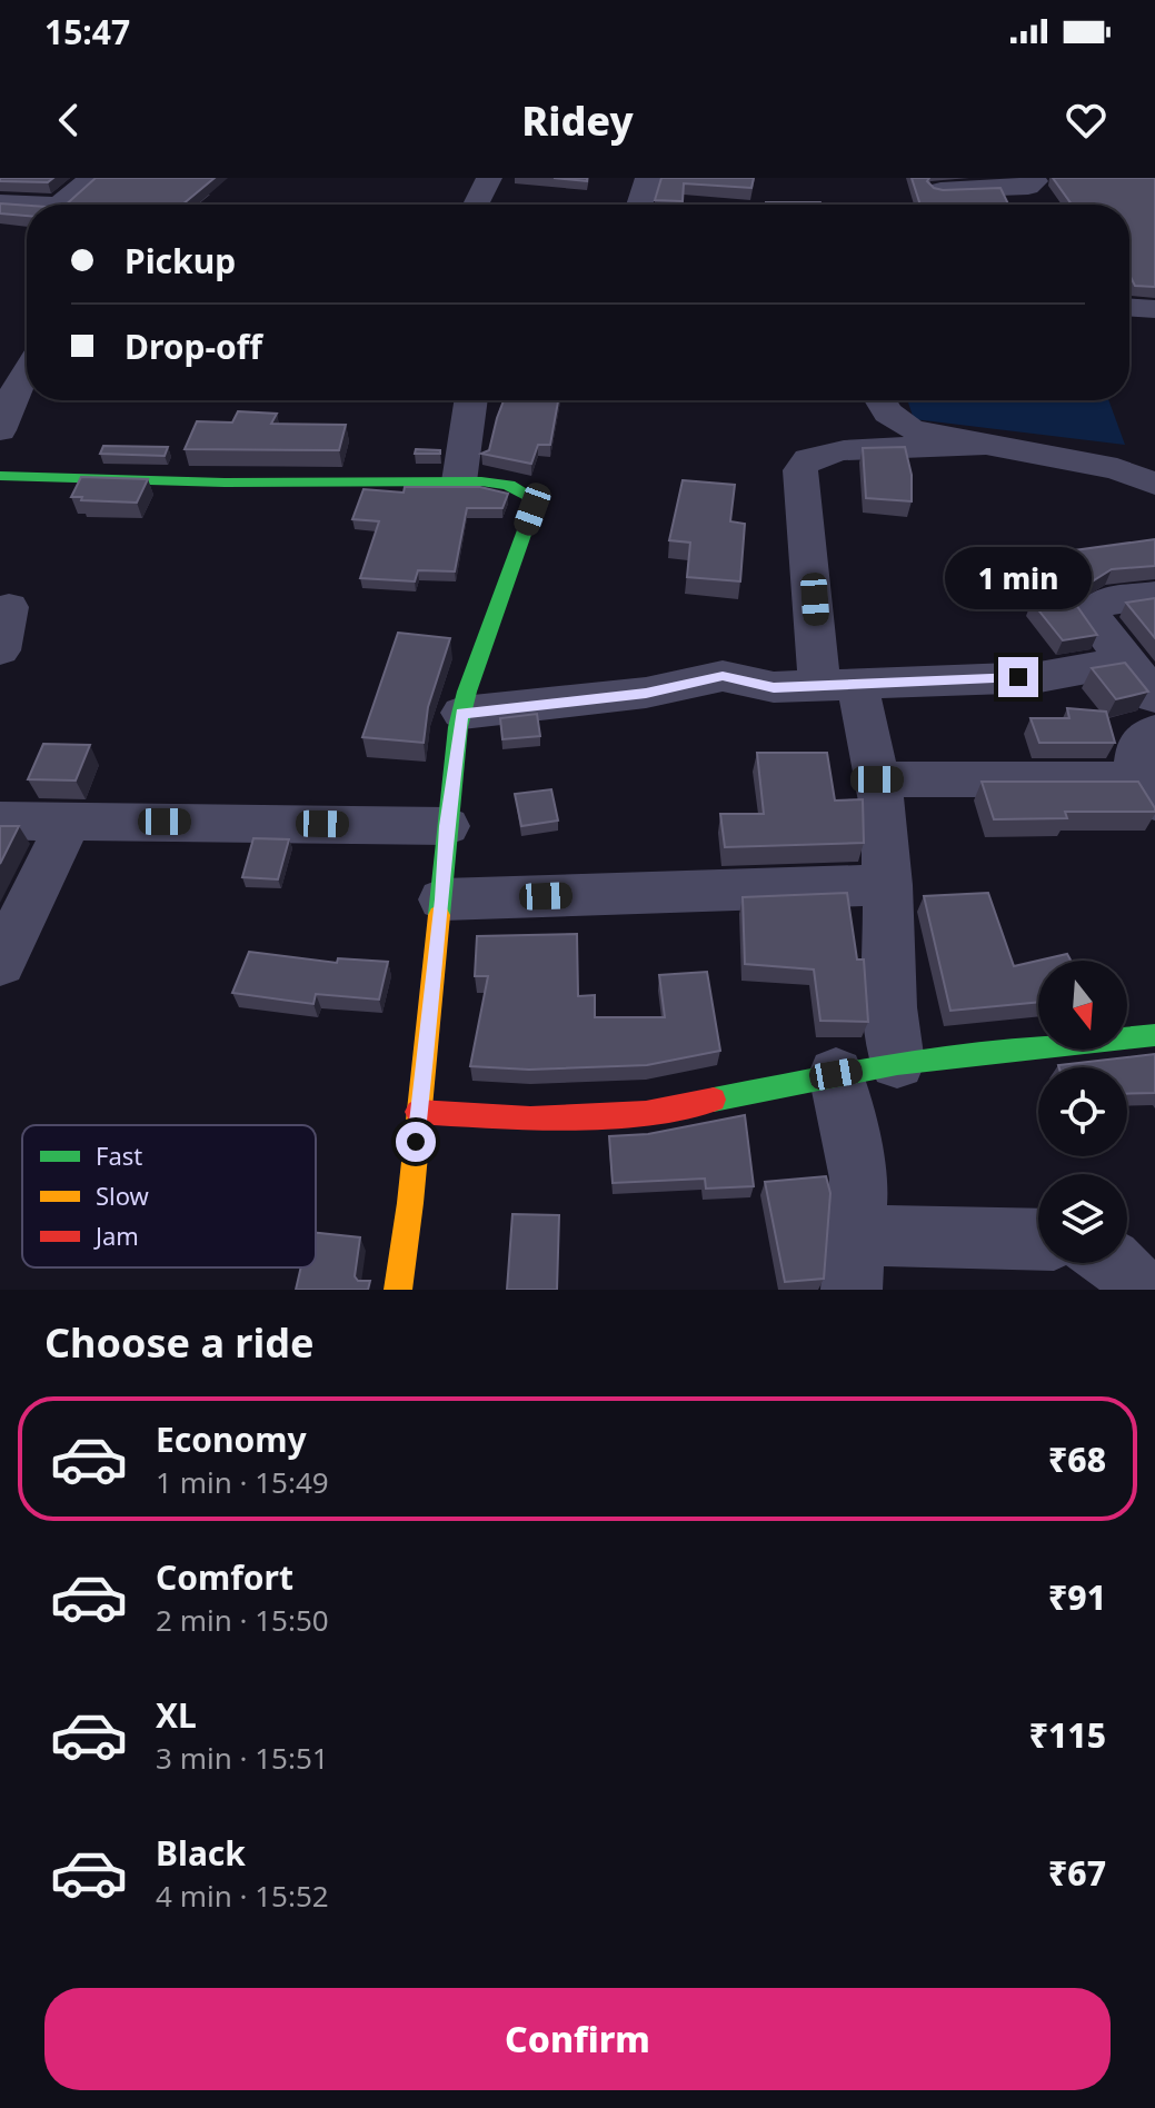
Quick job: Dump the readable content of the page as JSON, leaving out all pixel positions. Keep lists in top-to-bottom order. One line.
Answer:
{"legend":["Fast","Slow","Jam"],"north":"bottom","page":{"status":"15:47","header":"Ridey","banner":["Pickup","Drop-off"],"bubble":"1 min","heading":"Choose a ride","list":[{"name":"Economy","note":"1 min · 15:49","value":"₹68"},{"name":"Comfort","note":"2 min · 15:50","value":"₹91"},{"name":"XL","note":"3 min · 15:51","value":"₹115"},{"name":"Black","note":"4 min · 15:52","value":"₹67"}],"buttons":"Confirm"}}
